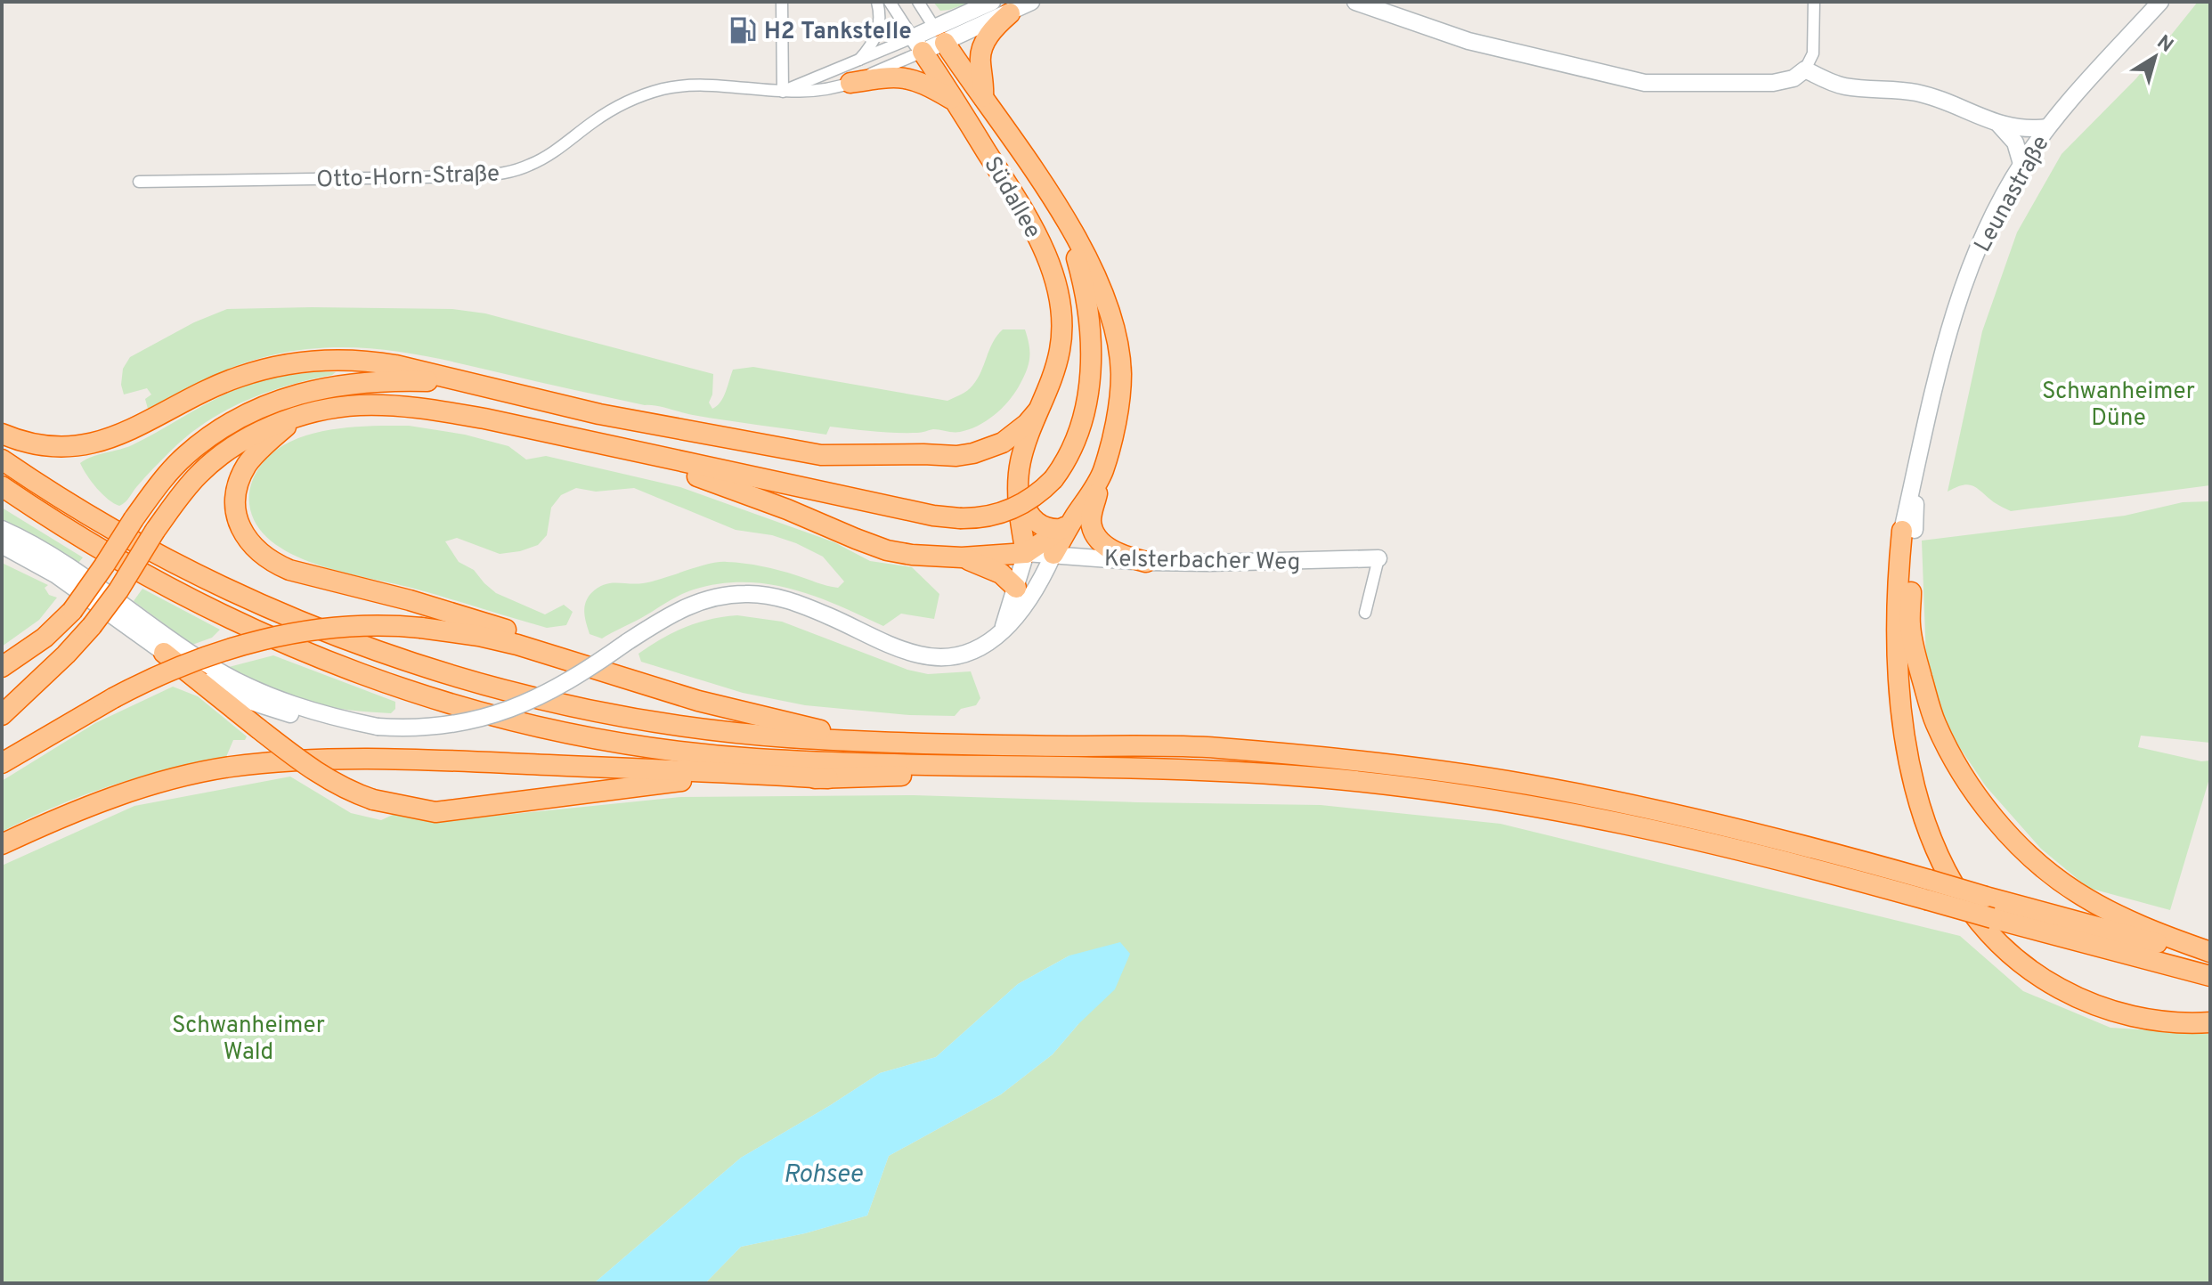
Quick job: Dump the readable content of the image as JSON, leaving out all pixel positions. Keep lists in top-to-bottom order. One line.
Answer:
{"streets":{"highway":["Südallee"],"street":["Otto-Horn-Straße","Leunastraße","Kelsterbacher Weg"]},"crossings":[["Otto-Horn-Straße","Südallee"]],"water":["Rohsee"],"parks":["Schwanheimer Düne","Schwanheimer Wald"],"places":{"fuel station":["H2 Tankstelle"]},"north":"top right"}
